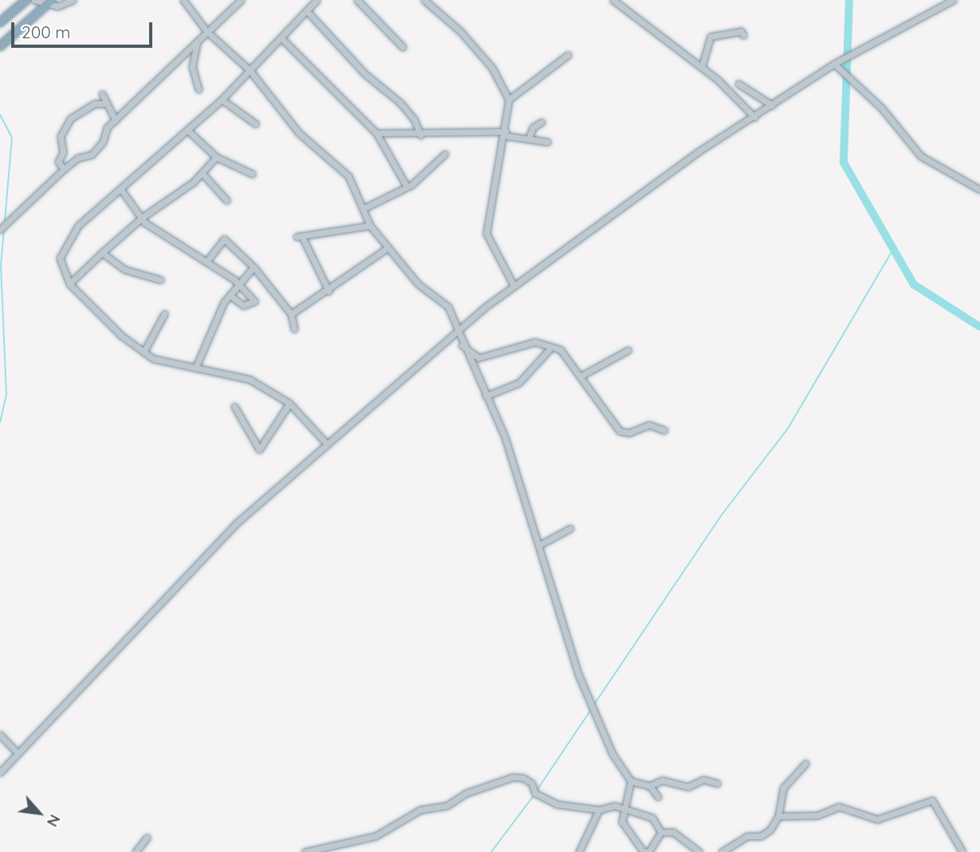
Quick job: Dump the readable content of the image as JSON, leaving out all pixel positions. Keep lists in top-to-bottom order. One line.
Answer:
{"scale_bar":"200 m","north":"bottom right"}
